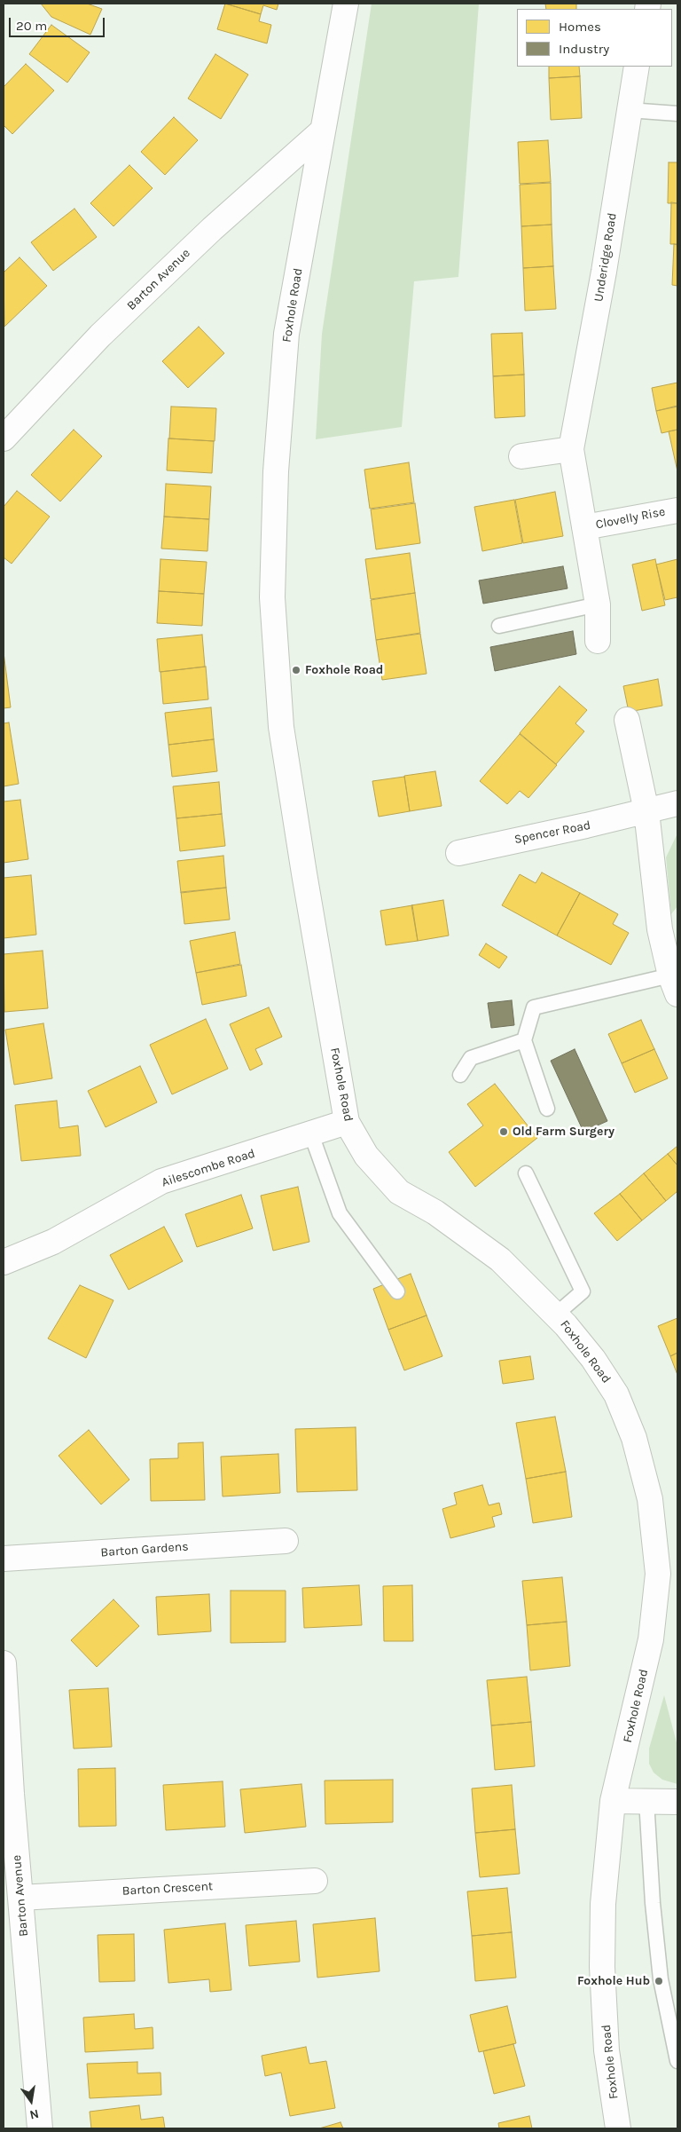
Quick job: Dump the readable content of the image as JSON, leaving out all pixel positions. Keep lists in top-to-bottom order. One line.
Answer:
{"streets":{"street":["Underidge Road","Barton Avenue","Foxhole Road","Clovelly Rise","Spencer Road","Ailescombe Road","Barton Gardens","Barton Crescent"]},"crossings":[["Underidge Road","Clovelly Rise"],["Barton Avenue","Foxhole Road"],["Barton Avenue","Barton Crescent"],["Foxhole Road","Ailescombe Road"]],"places":["Foxhole Road","Old Farm Surgery","Foxhole Hub"],"legend":["Homes","Industry"],"scale_bar":"20 m","north":"bottom"}
